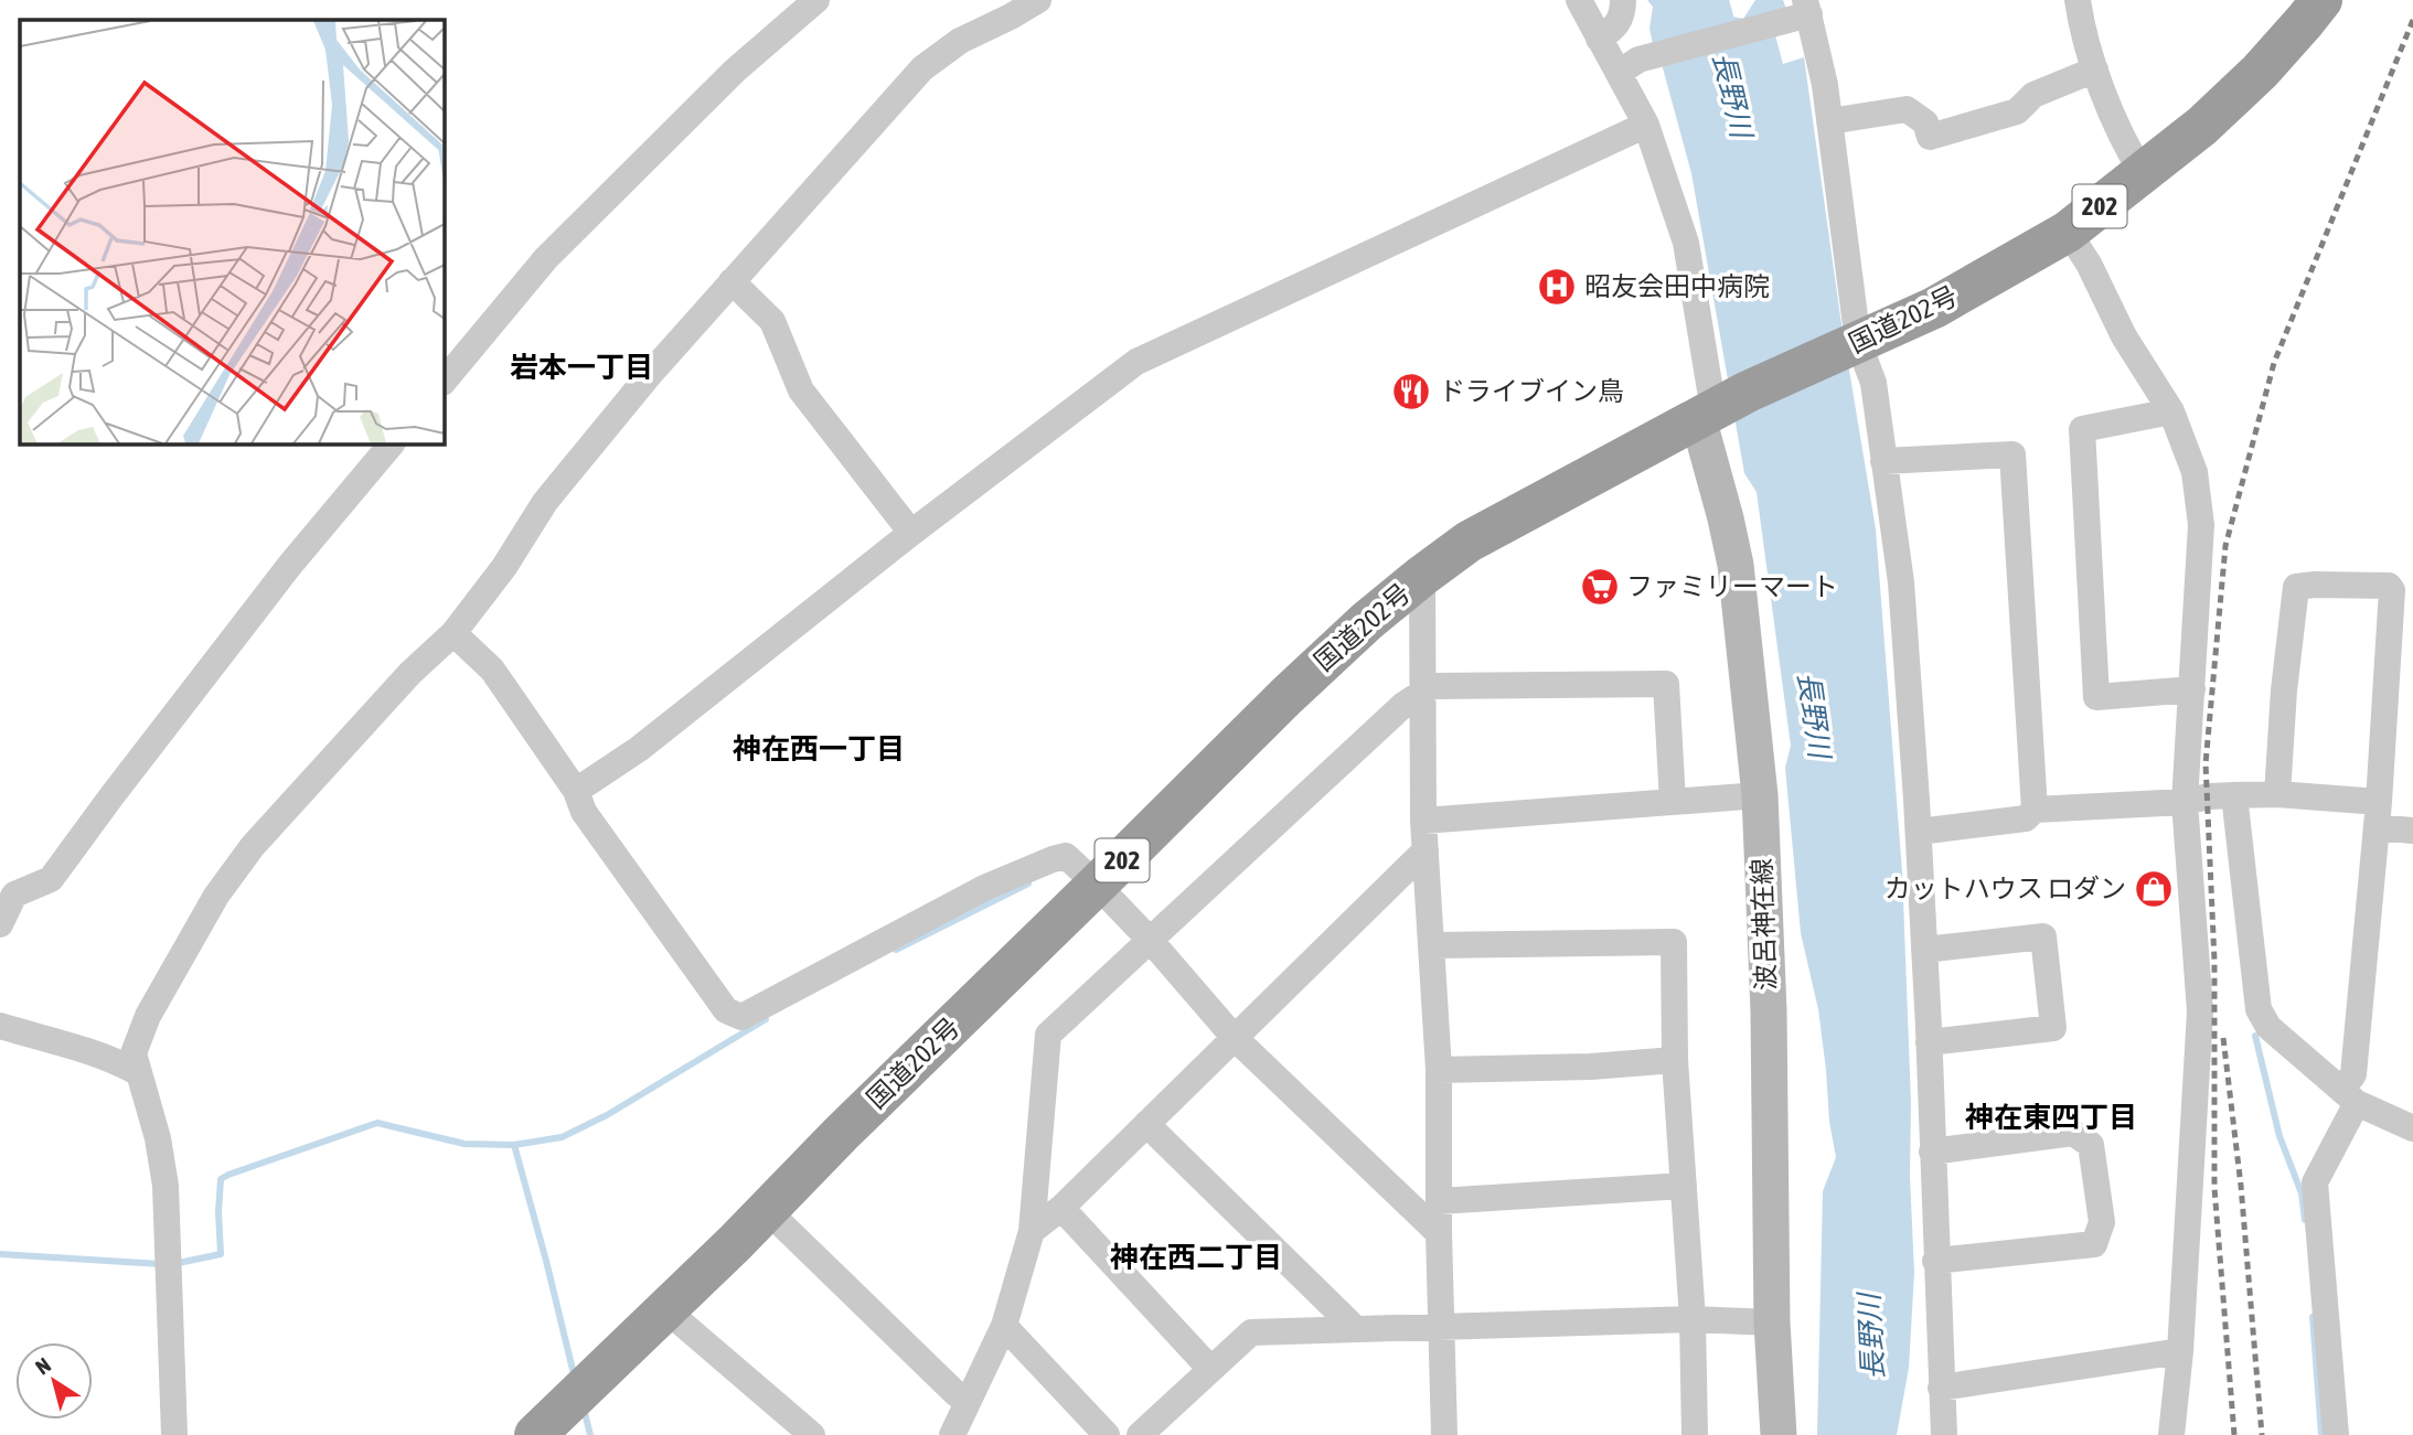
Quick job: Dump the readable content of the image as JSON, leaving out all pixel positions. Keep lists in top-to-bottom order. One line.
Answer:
{"streets":{"highway":["202","国道202号"],"main road":["波呂神在線"]},"crossings":[["国道202号","波呂神在線"]],"districts":["岩本一丁目","神在西一丁目","神在東四丁目","神在西二丁目"],"water":["長野川"],"places":{"hospital":["昭友会田中病院"],"restaurant":["ドライブイン鳥"],"supermarket":["ファミリーマート"],"shop":["カットハウス ロダン"]},"north":"top left"}
